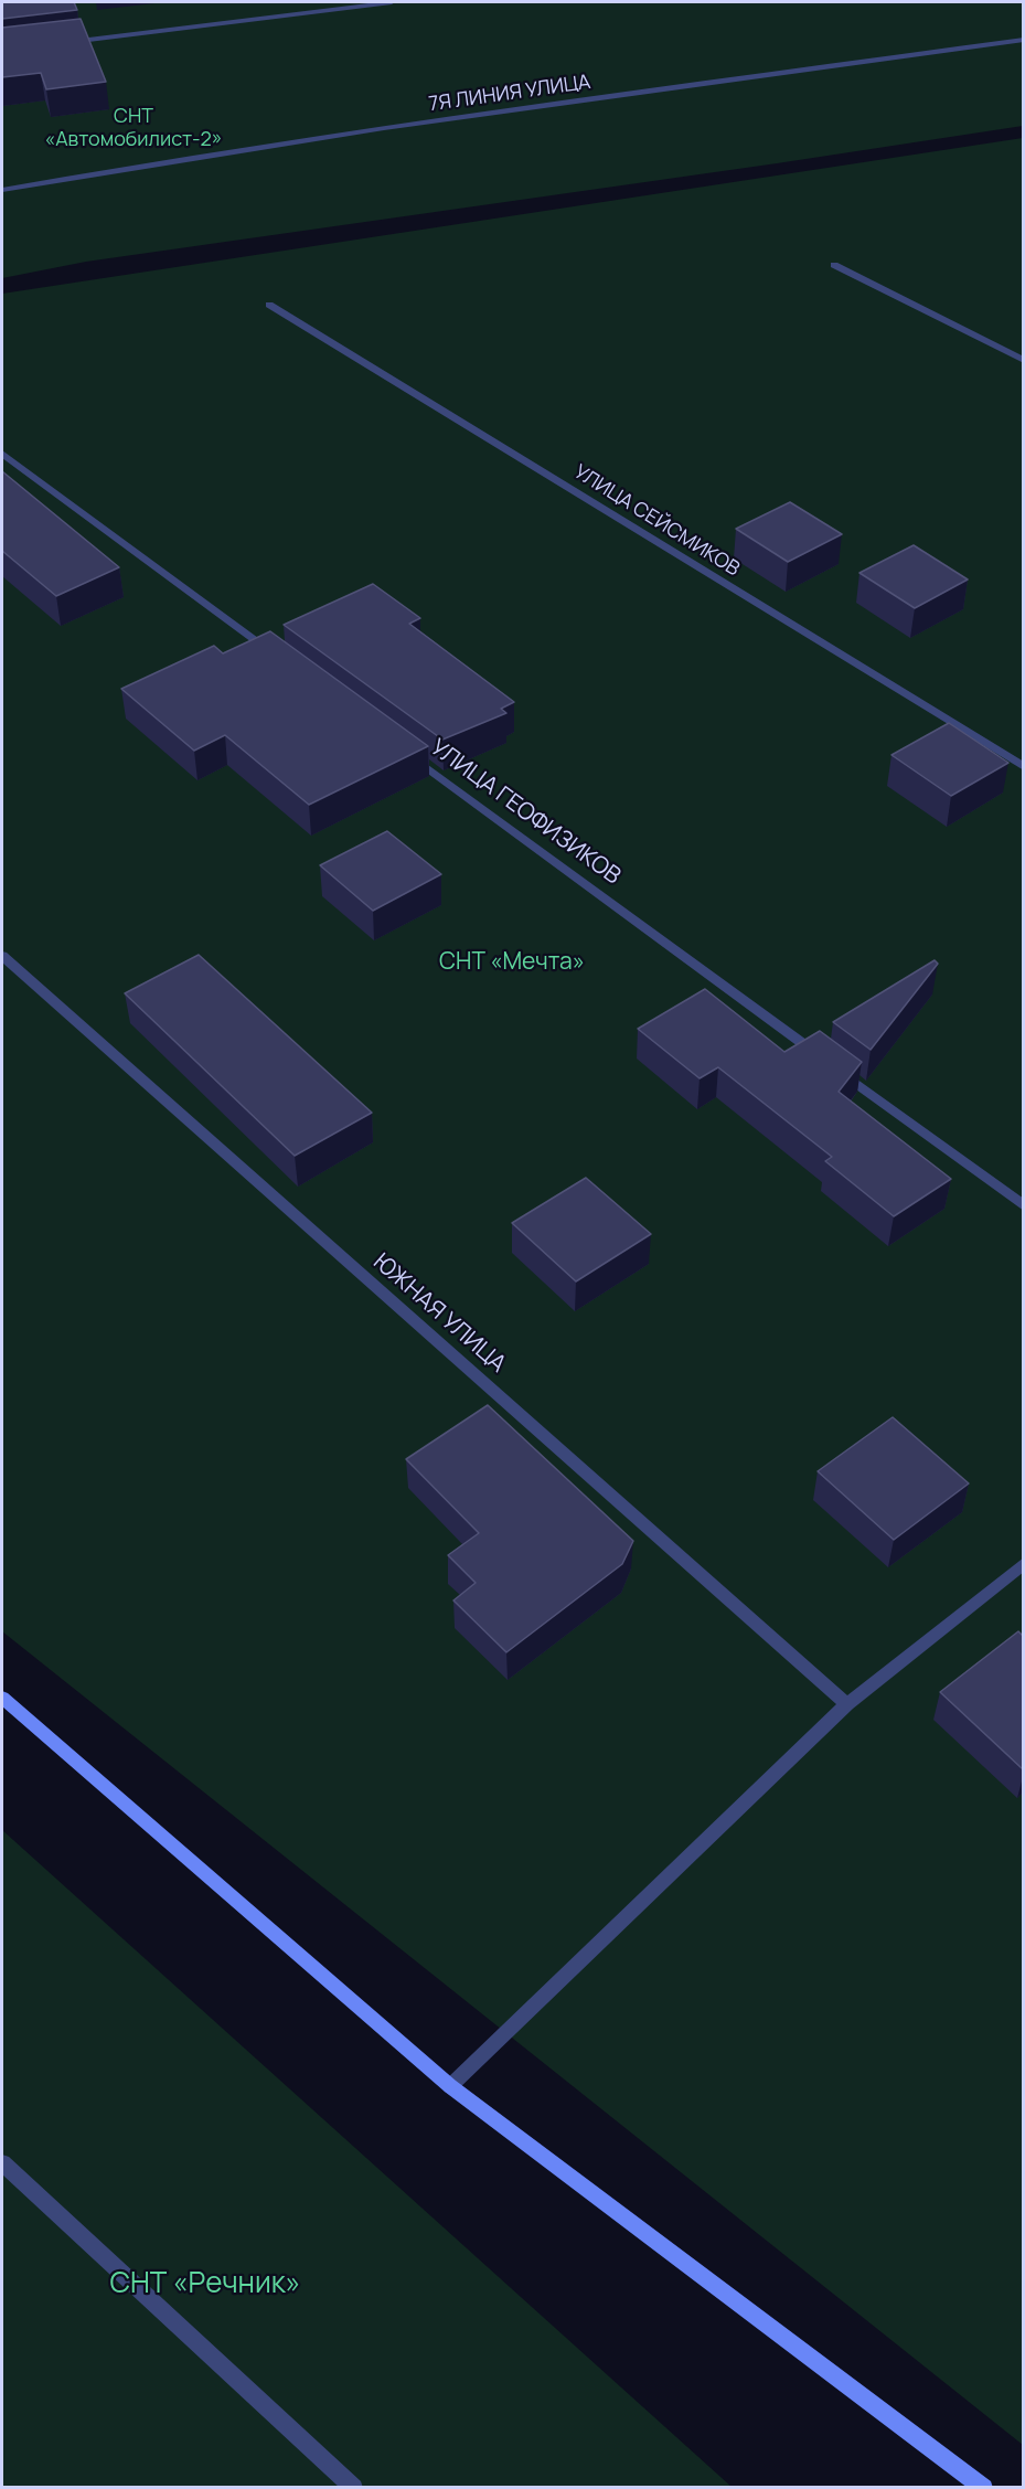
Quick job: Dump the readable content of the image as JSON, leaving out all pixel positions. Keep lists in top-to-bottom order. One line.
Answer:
{"streets":{"street":["7Я ЛИНИЯ УЛИЦА","УЛИЦА СЕЙСМИКОВ","УЛИЦА ГЕОФИЗИКОВ","ЮЖНАЯ УЛИЦА"]},"parks":["СНТ «Автомобилист-2»","СНТ «Мечта»","СНТ «Речник»"]}
